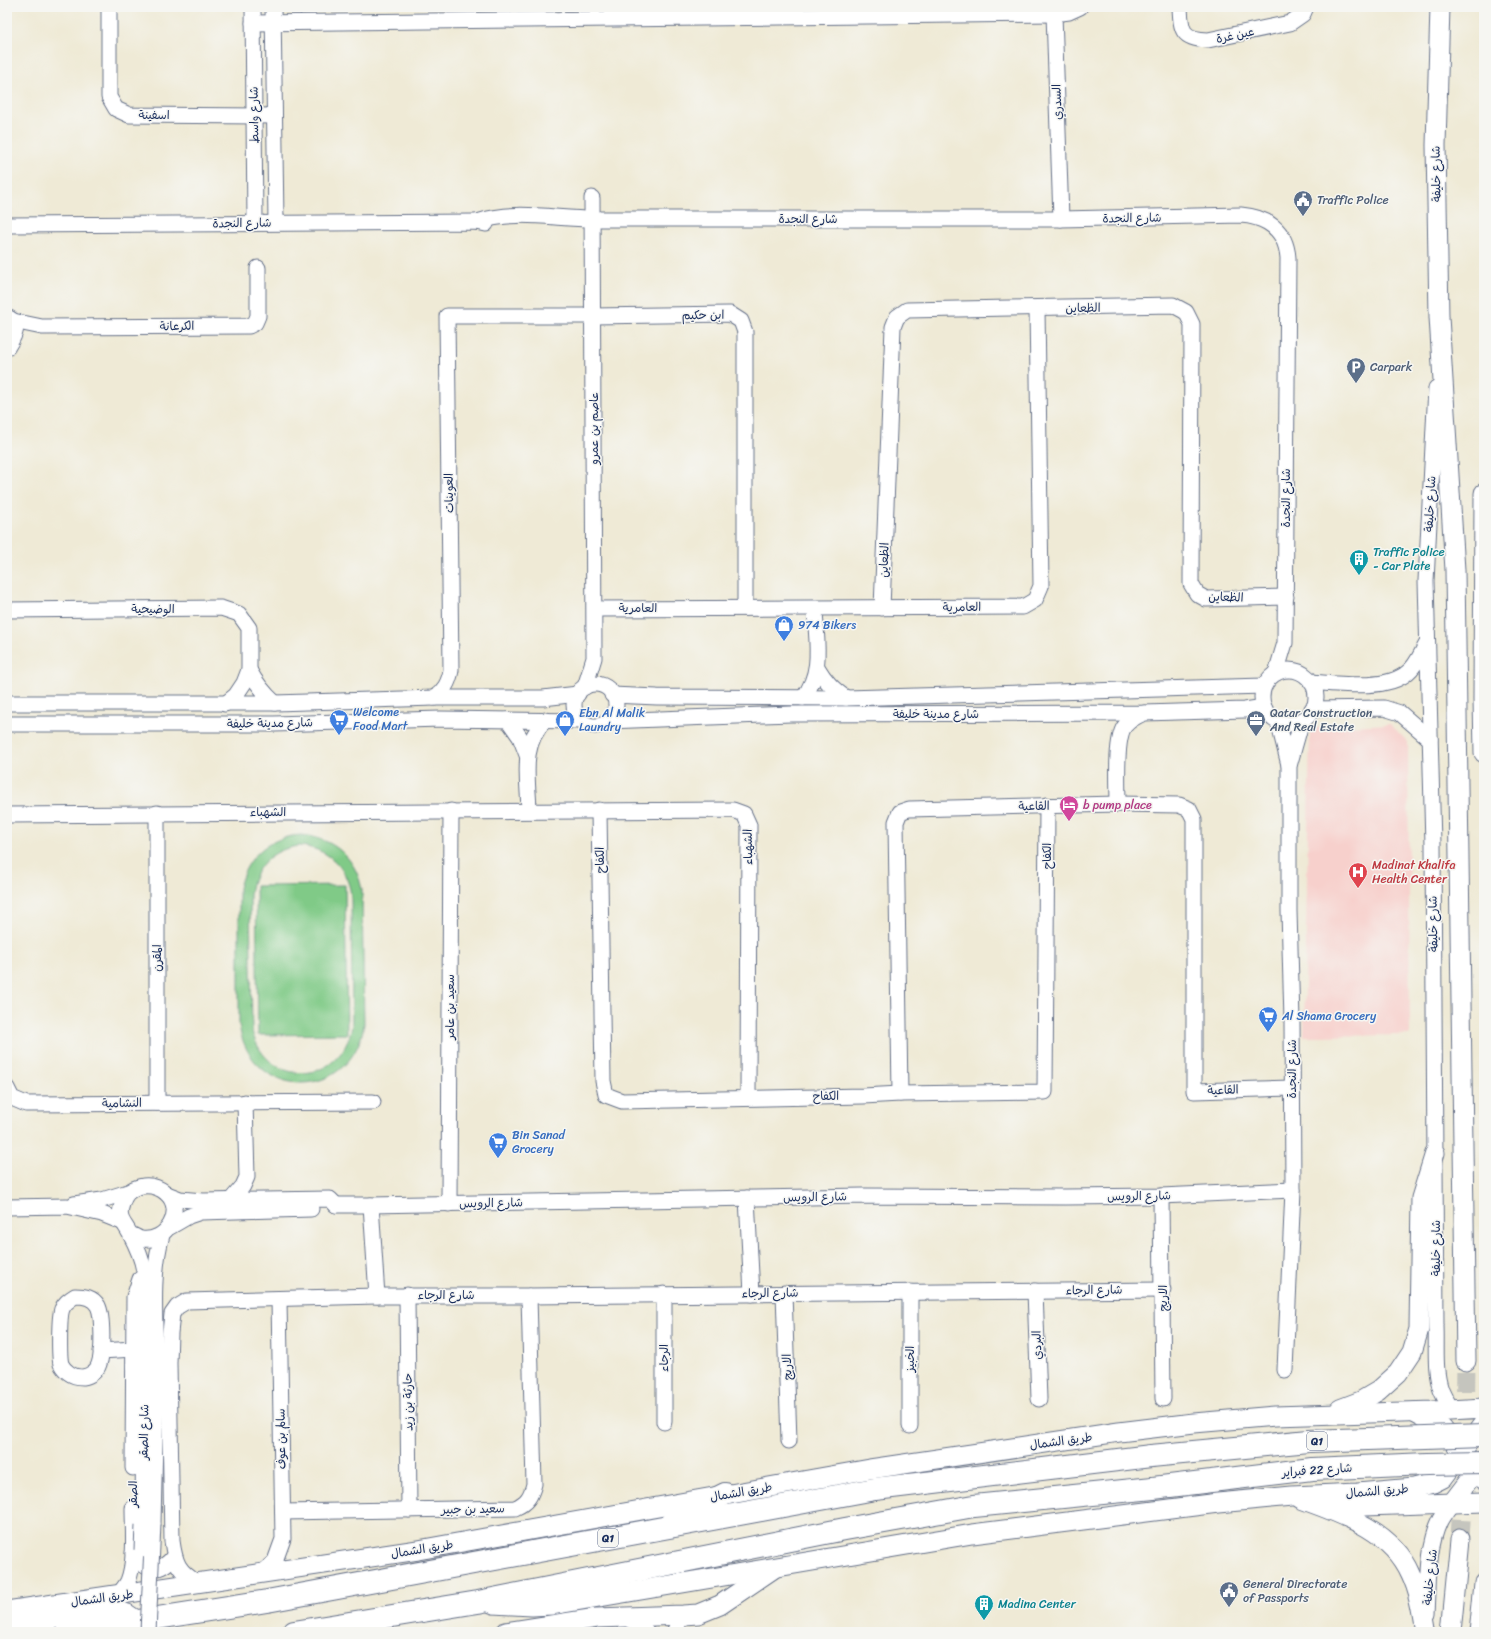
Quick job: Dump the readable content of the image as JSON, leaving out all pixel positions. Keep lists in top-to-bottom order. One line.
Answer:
{"streets":{"highway":["طريق الشمال","Q1","شارع 22 فبراير"],"main road":["شارع خليفة"],"street":["عين غرة","السدري","اسفينة","شارع واسط","شارع النجدة","الظعاين","ابن حكيم","الكرعانة","عاصم بن عمرو","العوينات","العامرية","الوضيحية","شارع مدينة خليفة","القاعية","الشهباء","الكفاح","المقرن","سعيد بن عامر","النشامية","شارع الرويس","شارع الرجاء","الاريج","البردي","الرجاء","الخبيز","حارثة بن زيد","شارع الصقر","سالم بن عوف","الصقر","سعيد بن جبير"]},"crossings":[["السدري","شارع النجدة"],["اسفينة","شارع واسط"],["شارع واسط","شارع النجدة"],["شارع النجدة","الظعاين"],["شارع النجدة","عاصم بن عمرو"],["شارع النجدة","شارع مدينة خليفة"],["شارع النجدة","القاعية"],["شارع النجدة","شارع الرويس"],["الظعاين","العامرية"],["ابن حكيم","عاصم بن عمرو"],["ابن حكيم","العوينات"],["ابن حكيم","العامرية"],["عاصم بن عمرو","العامرية"],["عاصم بن عمرو","شارع مدينة خليفة"],["العوينات","شارع مدينة خليفة"],["الوضيحية","شارع مدينة خليفة"],["القاعية","الكفاح"],["الشهباء","الكفاح"],["الشهباء","المقرن"],["الشهباء","سعيد بن عامر"],["المقرن","النشامية"],["سعيد بن عامر","شارع الرويس"],["شارع الرويس","الاريج"],["شارع الرجاء","الاريج"],["شارع الرجاء","البردي"],["شارع الرجاء","الرجاء"],["شارع الرجاء","الخبيز"],["شارع الرجاء","حارثة بن زيد"],["شارع الرجاء","سالم بن عوف"],["شارع الرجاء","سعيد بن جبير"],["حارثة بن زيد","سعيد بن جبير"],["شارع الصقر","طريق الشمال"],["شارع الصقر","الصقر"],["سالم بن عوف","طريق الشمال"],["سالم بن عوف","سعيد بن جبير"],["طريق الشمال","شارع 22 فبراير"],["طريق الشمال","الصقر"]],"places":{"public building":["Traffic Police","General Directorate of Passports"],"parking":["Carpark"],"building":["Traffic Police - Car Plate","Madina Center"],"shop":["974 Bikers","Ebn Al Malik Laundry"],"supermarket":["Welcome Food Mart","Al Shama Grocery","Bin Sanad Grocery"],"office":["Qatar Construction And Real Estate"],"hotel":["b pump place"],"hospital":["Madinat Khalifa Health Center"]}}
